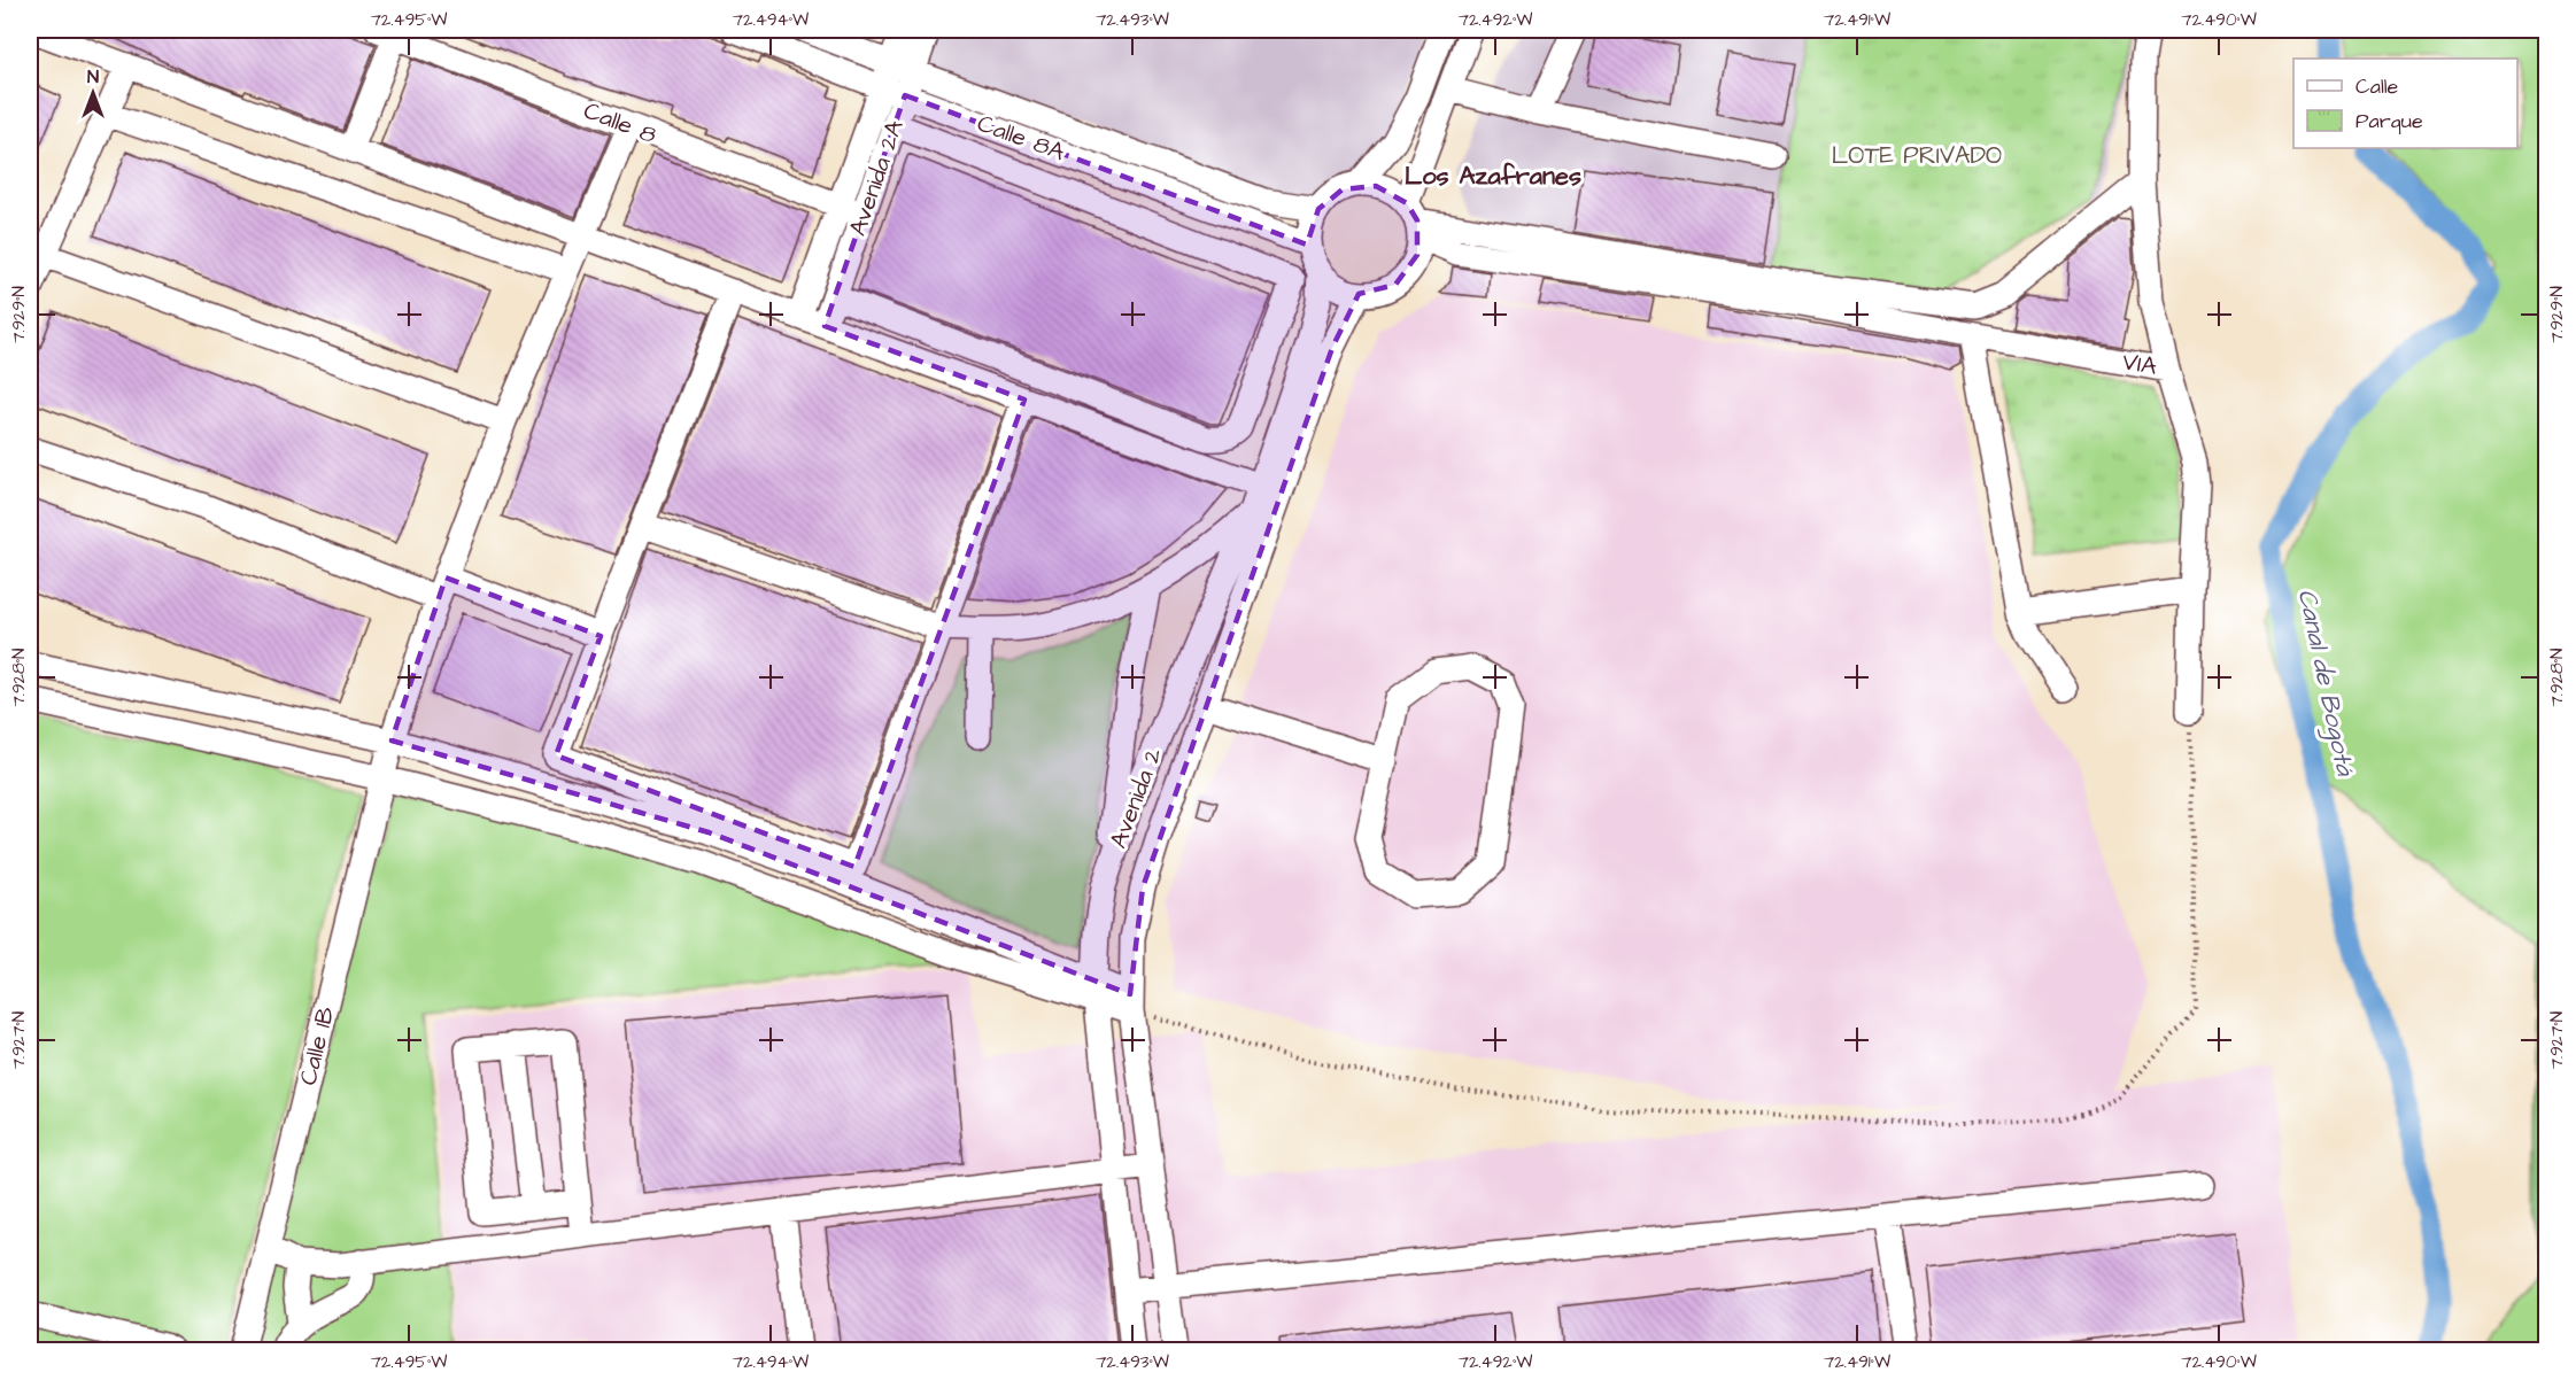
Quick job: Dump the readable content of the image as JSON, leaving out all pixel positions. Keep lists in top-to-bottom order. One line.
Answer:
{"streets":{"street":["Calle 8","Calle 8A","Avenida 2A","VIA","Avenida 2","Calle 1B"]},"crossings":[["Calle 8","Avenida 2A"],["Calle 8","Calle 1B"],["Calle 8A","Avenida 2A"],["Calle 8A","Avenida 2"]],"districts":["Los Azafranes"],"water":["Canal de Bogotá"],"parks":["LOTE PRIVADO"],"legend":["Calle","Parque"],"north":"top","coordinates":["72.495°W","72.494°W","72.493°W","72.492°W","72.491°W","72.490°W","7.929°N","7.928°N","7.927°N"]}
